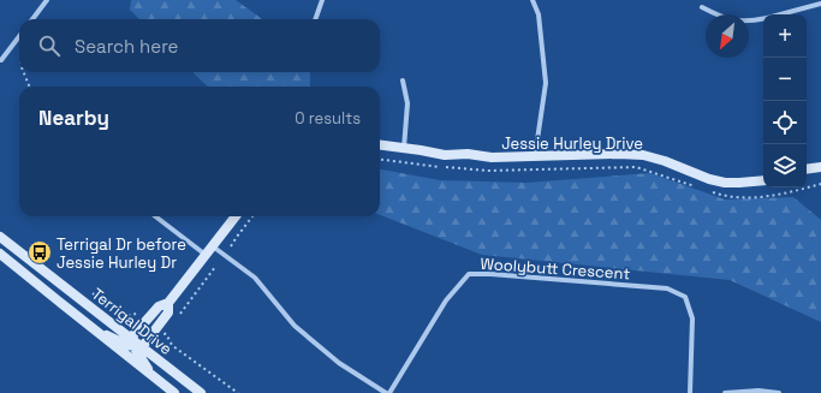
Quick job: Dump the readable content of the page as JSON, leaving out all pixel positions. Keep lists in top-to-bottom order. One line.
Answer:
{"streets":{"street":["Jessie Hurley Drive","Woolybutt Crescent","Terrigal Drive"]},"places":{"bus stop":["Terrigal Dr before Jessie Hurley Dr"]},"north":"bottom left","page":{"map_buttons":["+","−"],"search":"Search here","heading":["Nearby","0 results"]}}
